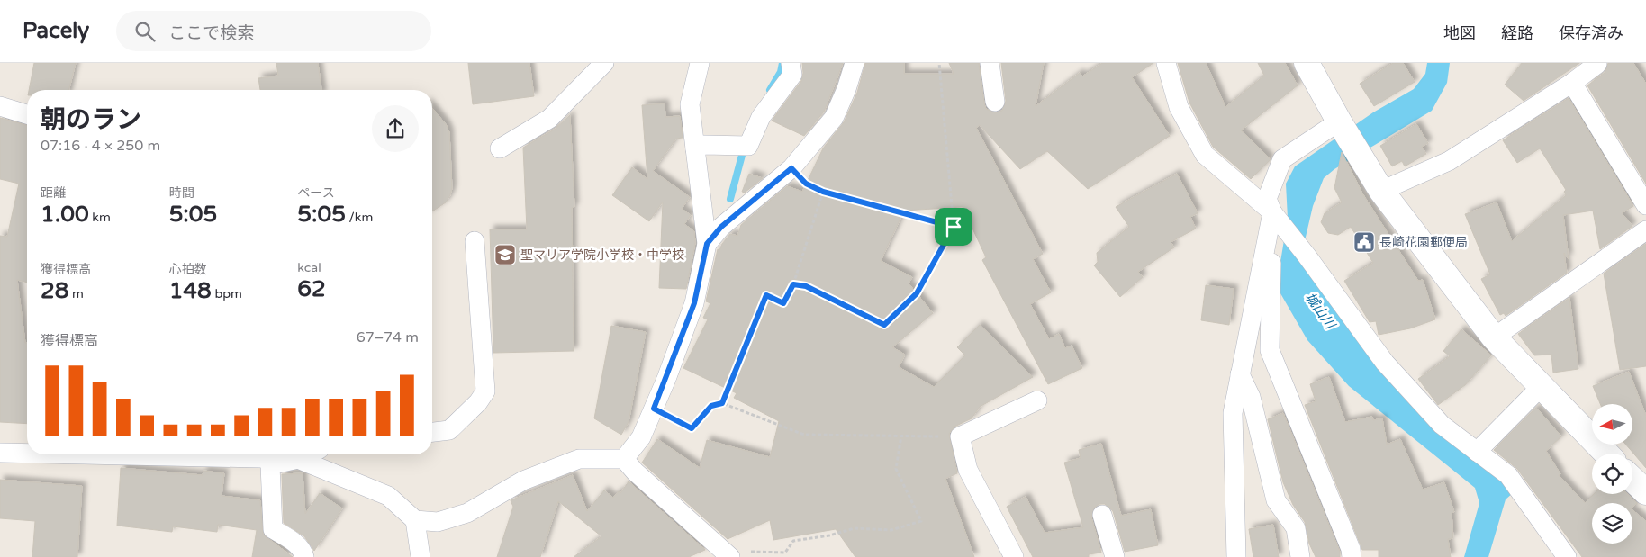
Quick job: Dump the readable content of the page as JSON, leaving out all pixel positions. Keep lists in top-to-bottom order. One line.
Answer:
{"water":["城山川"],"places":{"public building":["長崎花園郵便局"],"school or university":["聖マリア学院小学校・中学校"]},"north":"left","page":{"header":"Pacely","search":"ここで検索","nav":["地図","経路","保存済み"],"heading":["朝のラン","07:16 · 4 × 250 m"],"stats":[["距離","1.00 km"],["時間","5:05"],["ペース","5:05 /km"],["獲得標高","28 m"],["心拍数","148 bpm"],["kcal","62"]],"chart":["獲得標高","67–74 m"]}}
